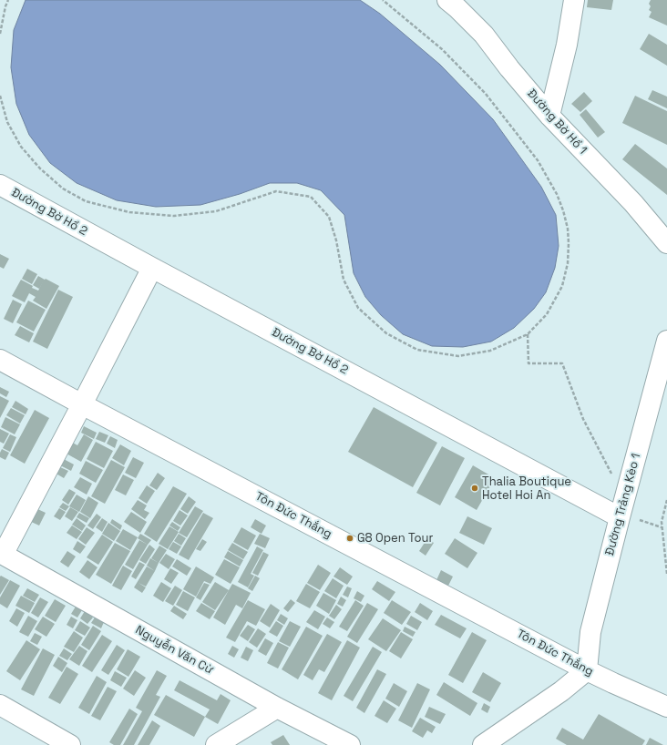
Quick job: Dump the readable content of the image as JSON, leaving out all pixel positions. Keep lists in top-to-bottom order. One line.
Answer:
{"streets":{"street":["Đường Bờ Hồ 1","Đường Bờ Hồ 2","Đường Trảng Kèo 1","Tôn Đức Thắng","Nguyễn Văn Cừ"]},"crossings":[["Đường Bờ Hồ 2","Đường Trảng Kèo 1"],["Đường Trảng Kèo 1","Tôn Đức Thắng"]],"places":["Thalia Boutique Hotel Hoi An","G8 Open Tour"]}
